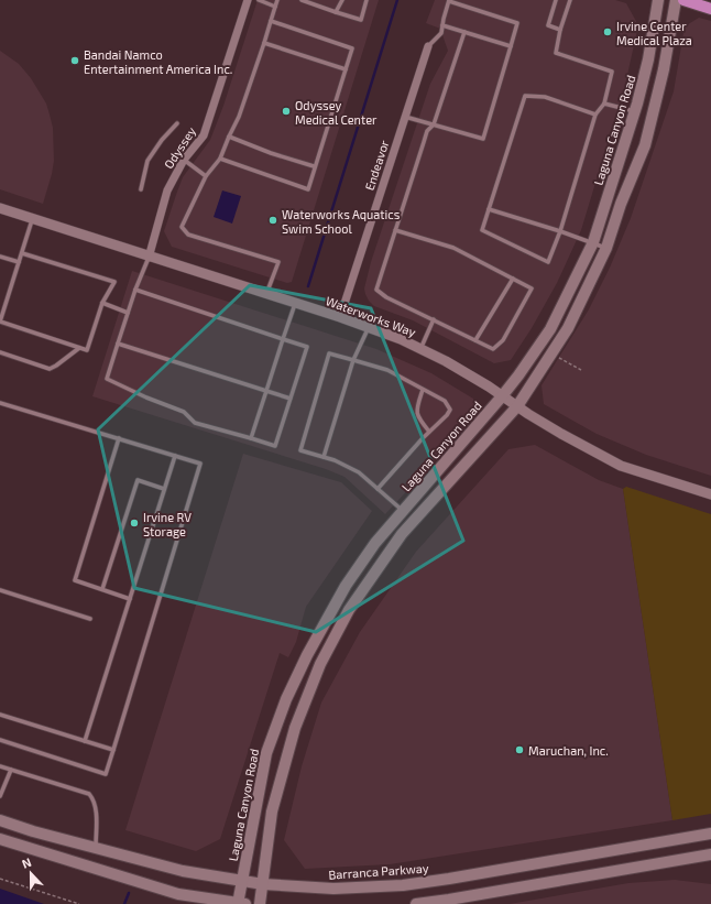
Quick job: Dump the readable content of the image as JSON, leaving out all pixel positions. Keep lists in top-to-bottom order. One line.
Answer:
{"streets":{"main road":["Laguna Canyon Road","Barranca Parkway"],"street":["Odyssey","Endeavor","Waterworks Way"]},"crossings":[["Laguna Canyon Road","Waterworks Way"],["Laguna Canyon Road","Barranca Parkway"],["Odyssey","Waterworks Way"],["Endeavor","Waterworks Way"]],"places":["Irvine Center Medical Plaza","Bandai Namco Entertainment America Inc.","Odyssey Medical Center","Waterworks Aquatics Swim School","Irvine RV Storage","Maruchan, Inc."],"north":"top"}
